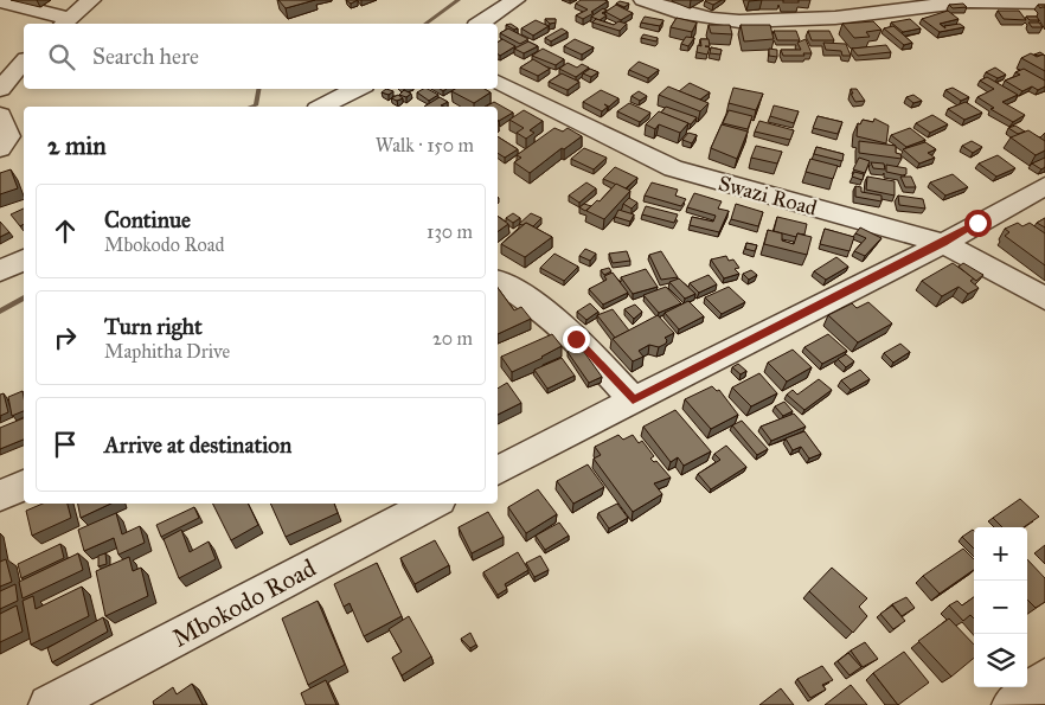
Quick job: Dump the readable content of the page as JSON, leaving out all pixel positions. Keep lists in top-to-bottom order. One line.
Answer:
{"streets":{"street":["Swazi Road","Mbokodo Road"]},"page":{"search":"Search here","heading":["2 min","Walk · 150 m"],"list":[["Continue","Mbokodo Road","130 m"],["Turn right","Maphitha Drive","20 m"],"Arrive at destination"],"map_buttons":["+","−"]}}
